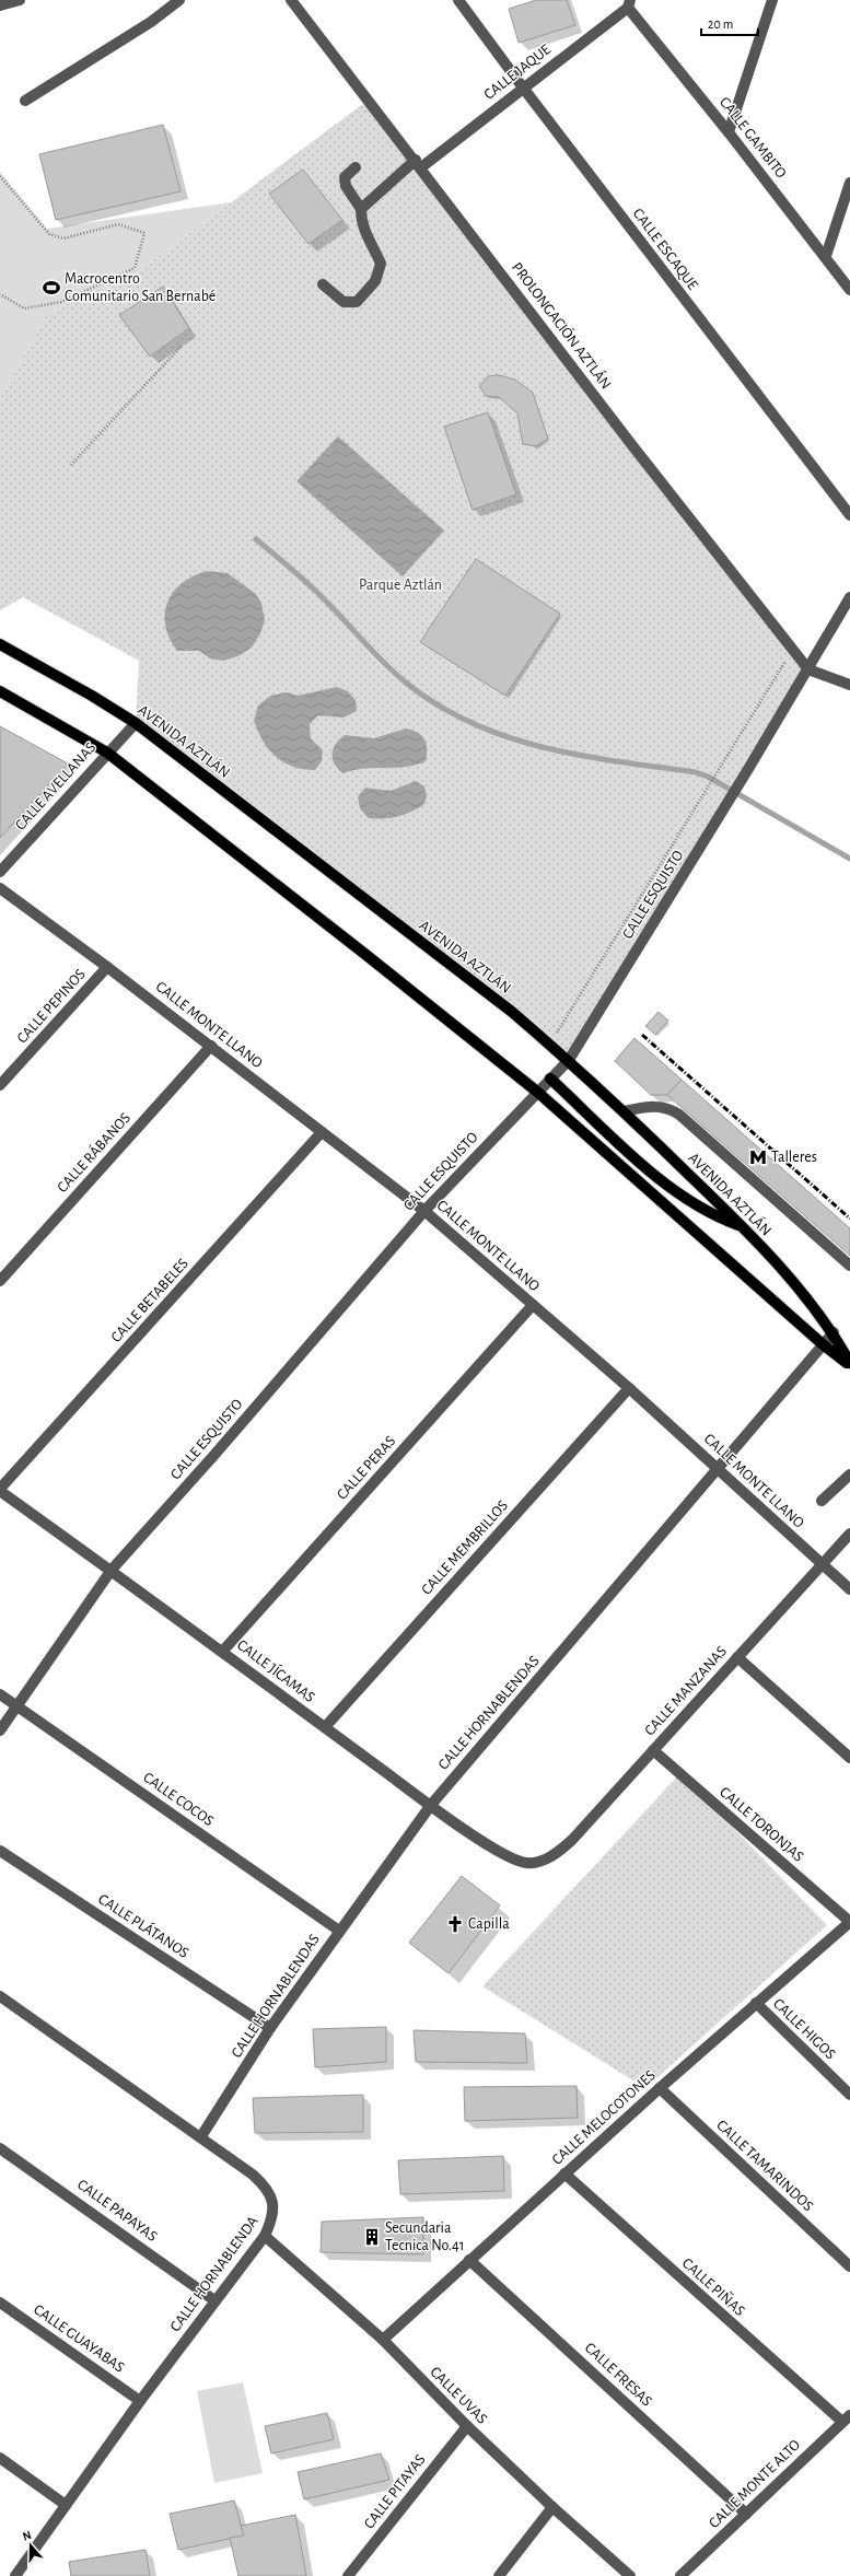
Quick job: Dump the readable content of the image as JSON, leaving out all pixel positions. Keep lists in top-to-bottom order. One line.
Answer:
{"streets":{"main road":["AVENIDA AZTLÁN"],"street":["CALLE JAQUE","CALLE GAMBITO","CALLE ESCAQUE","PROLONGACIÓN AZTLÁN","CALLE AVELLANAS","CALLE ESQUISTO","CALLE PEPINOS","CALLE MONTE LLANO","CALLE RÁBANOS","CALLE BETABELES","CALLE PERAS","CALLE MEMBRILLOS","CALLE JÍCAMAS","CALLE MANZANAS","CALLE HORNABLENDAS","CALLE COCOS","CALLE TORONJAS","CALLE PLÁTANOS","CALLE HIGOS","CALLE MELOCOTONES","CALLE TAMARINDOS","CALLE PAPAYAS","CALLE HORNABLENDA","CALLE PIÑAS","CALLE GUAYABAS","CALLE FRESAS","CALLE UVAS","CALLE MONTE ALTO","CALLE PITAYAS"]},"crossings":[["CALLE JAQUE","CALLE GAMBITO"],["CALLE JAQUE","CALLE ESCAQUE"],["CALLE JAQUE","PROLONGACIÓN AZTLÁN"],["PROLONGACIÓN AZTLÁN","CALLE ESQUISTO"],["AVENIDA AZTLÁN","CALLE AVELLANAS"],["AVENIDA AZTLÁN","CALLE ESQUISTO"],["AVENIDA AZTLÁN","CALLE HORNABLENDAS"],["CALLE ESQUISTO","CALLE MONTE LLANO"],["CALLE ESQUISTO","CALLE JÍCAMAS"],["CALLE ESQUISTO","CALLE COCOS"],["CALLE PEPINOS","CALLE MONTE LLANO"],["CALLE MONTE LLANO","CALLE RÁBANOS"],["CALLE MONTE LLANO","CALLE BETABELES"],["CALLE MONTE LLANO","CALLE PERAS"],["CALLE MONTE LLANO","CALLE MEMBRILLOS"],["CALLE MONTE LLANO","CALLE MANZANAS"],["CALLE MONTE LLANO","CALLE HORNABLENDAS"],["CALLE BETABELES","CALLE JÍCAMAS"],["CALLE PERAS","CALLE JÍCAMAS"],["CALLE MEMBRILLOS","CALLE JÍCAMAS"],["CALLE JÍCAMAS","CALLE MANZANAS"],["CALLE JÍCAMAS","CALLE HORNABLENDAS"],["CALLE MANZANAS","CALLE TORONJAS"],["CALLE HORNABLENDAS","CALLE COCOS"],["CALLE HORNABLENDAS","CALLE PLÁTANOS"],["CALLE HORNABLENDAS","CALLE HORNABLENDA"],["CALLE TORONJAS","CALLE MELOCOTONES"],["CALLE HIGOS","CALLE MELOCOTONES"],["CALLE MELOCOTONES","CALLE TAMARINDOS"],["CALLE MELOCOTONES","CALLE PIÑAS"],["CALLE MELOCOTONES","CALLE FRESAS"],["CALLE MELOCOTONES","CALLE UVAS"],["CALLE PAPAYAS","CALLE HORNABLENDA"],["CALLE HORNABLENDA","CALLE GUAYABAS"],["CALLE HORNABLENDA","CALLE UVAS"],["CALLE PIÑAS","CALLE MONTE ALTO"],["CALLE FRESAS","CALLE MONTE ALTO"],["CALLE UVAS","CALLE PITAYAS"]],"parks":["Parque Aztlán"],"places":{"sports":["Macrocentro Comunitario San Bernabé"],"metro station":["Talleres"],"church":["Capilla"],"building":["Secundaria Tecnica No.41"]},"scale_bar":"20 m","north":"top"}
